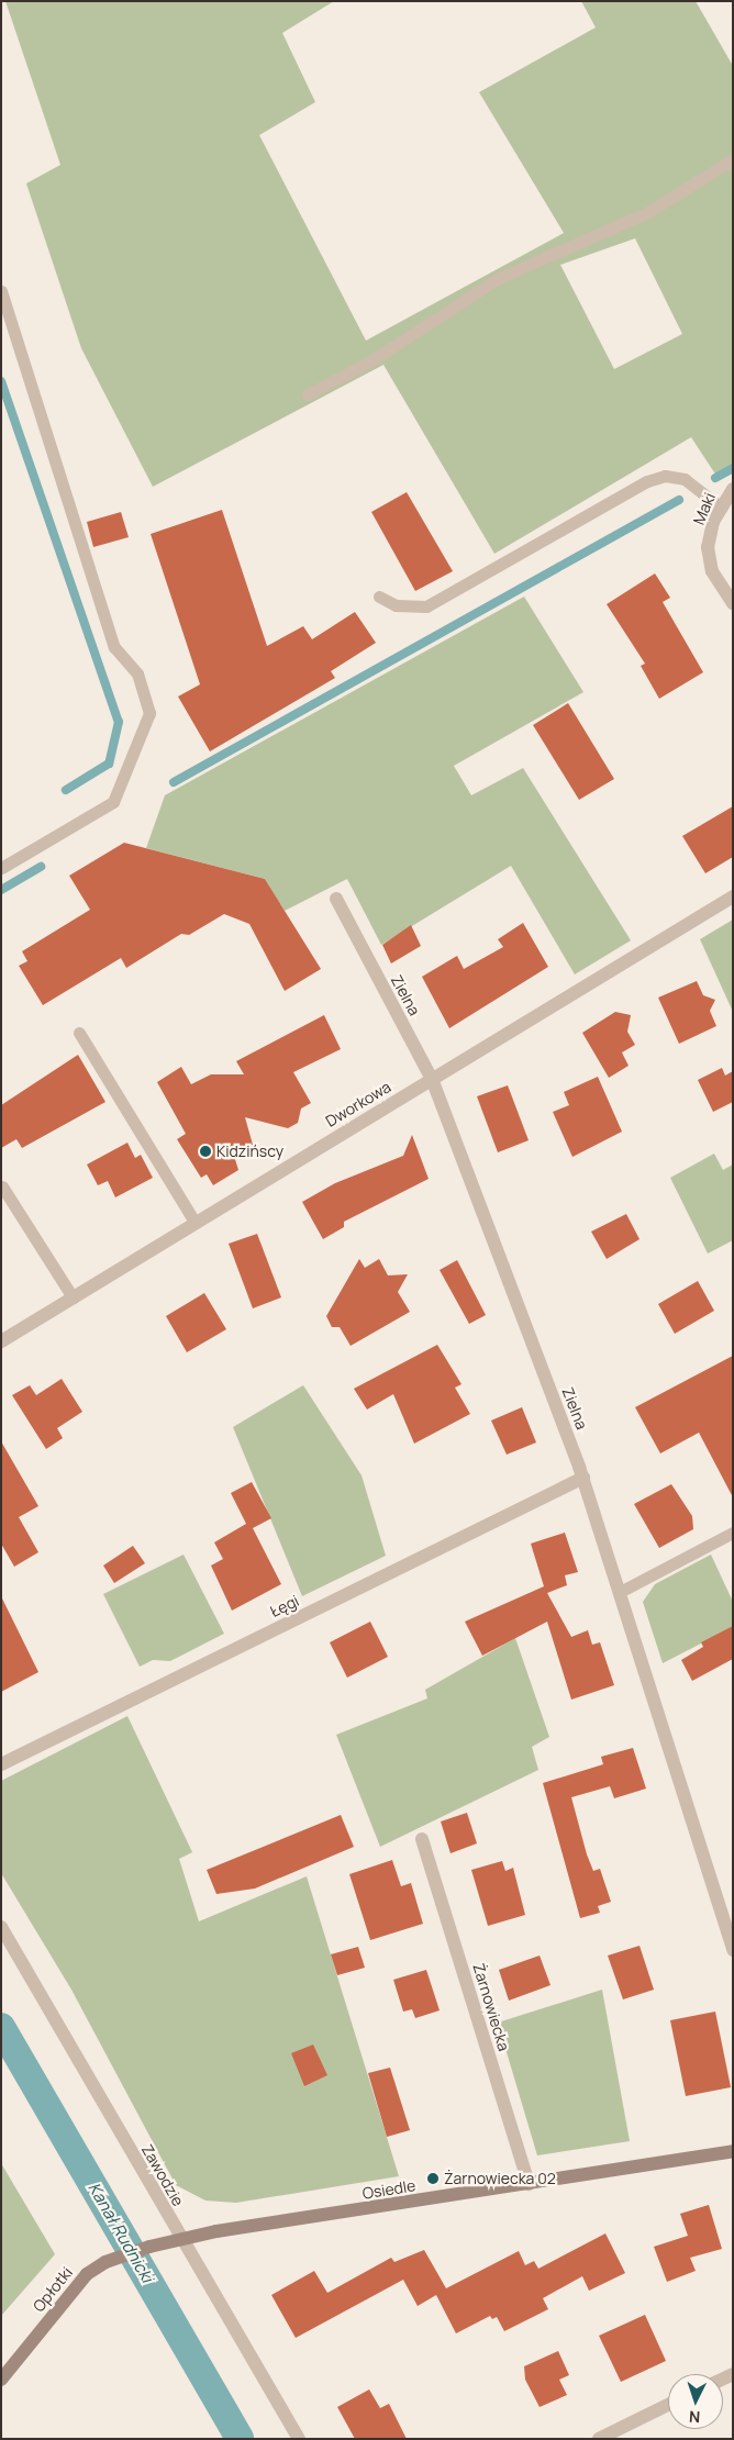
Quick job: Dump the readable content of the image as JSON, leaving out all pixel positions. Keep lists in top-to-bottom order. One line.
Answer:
{"streets":{"street":["Maki","Zielna","Dworkowa","Łęgi","Żarnowiecka","Zawodzie","Osiedle","Opłotki"]},"crossings":[["Zielna","Dworkowa"],["Zielna","Łęgi"],["Żarnowiecka","Osiedle"],["Zawodzie","Osiedle"],["Zawodzie","Opłotki"],["Osiedle","Opłotki"]],"water":["Kanał Rudnicki"],"places":["Kidzińscy","Żarnowiecka 02"],"north":"bottom"}
